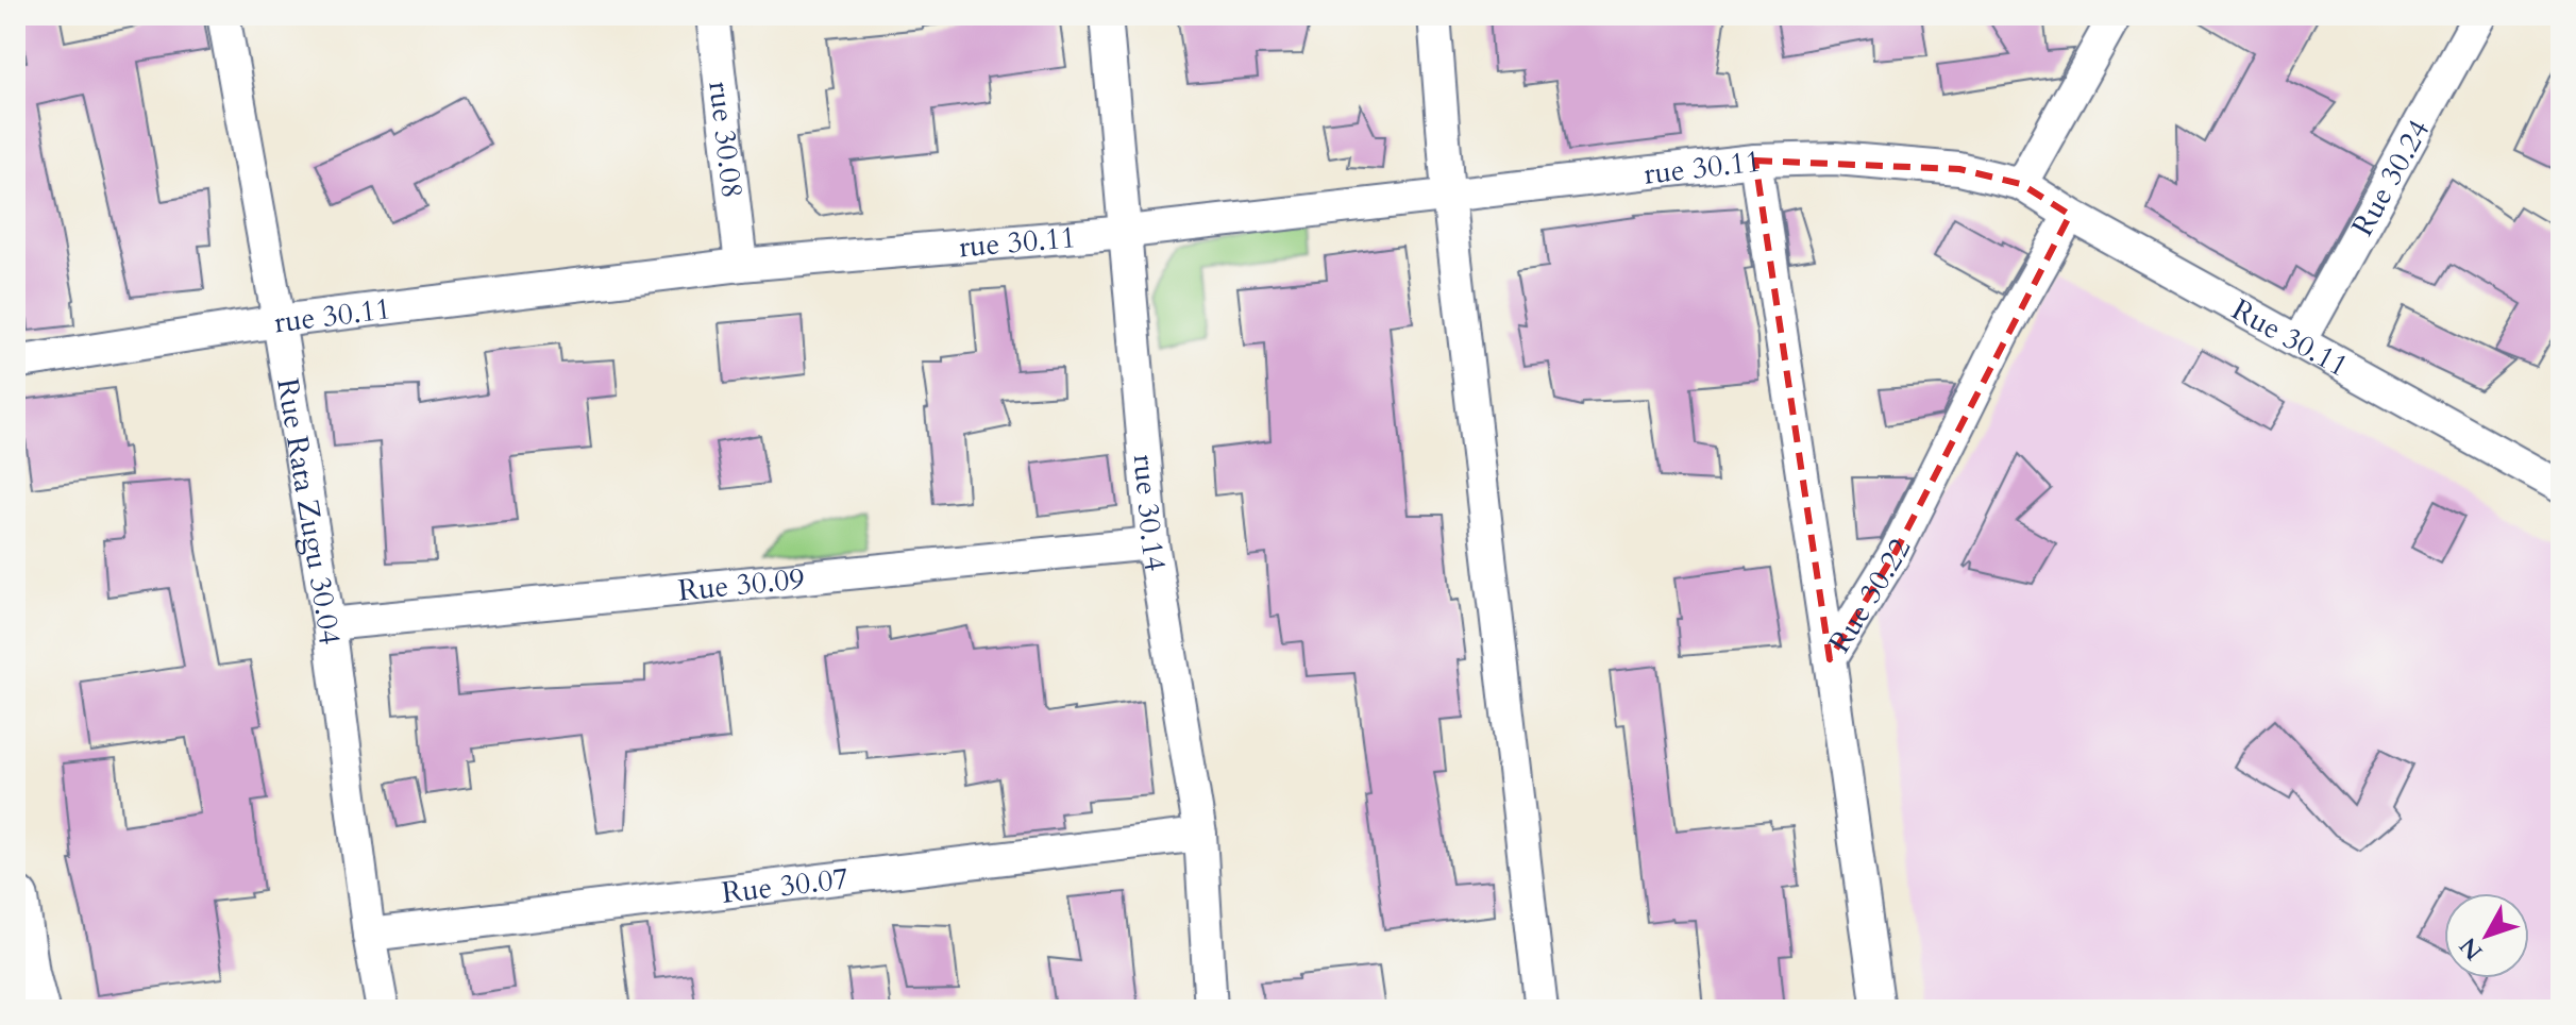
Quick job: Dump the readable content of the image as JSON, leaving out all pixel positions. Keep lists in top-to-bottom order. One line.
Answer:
{"streets":{"street":["rue 30.08","rue 30.11","Rue 30.24","Rue 30.11","Rue Rata Zugu 30.04","rue 30.14","Rue 30.09","Rue 30.22","Rue 30.07"]},"crossings":[["rue 30.08","rue 30.11"],["rue 30.11","Rue 30.11"],["rue 30.11","Rue Rata Zugu 30.04"],["rue 30.11","rue 30.14"],["Rue 30.24","Rue 30.11"],["Rue 30.11","Rue 30.22"],["Rue Rata Zugu 30.04","Rue 30.09"],["Rue Rata Zugu 30.04","Rue 30.07"],["rue 30.14","Rue 30.09"],["rue 30.14","Rue 30.07"]],"north":"bottom left"}
